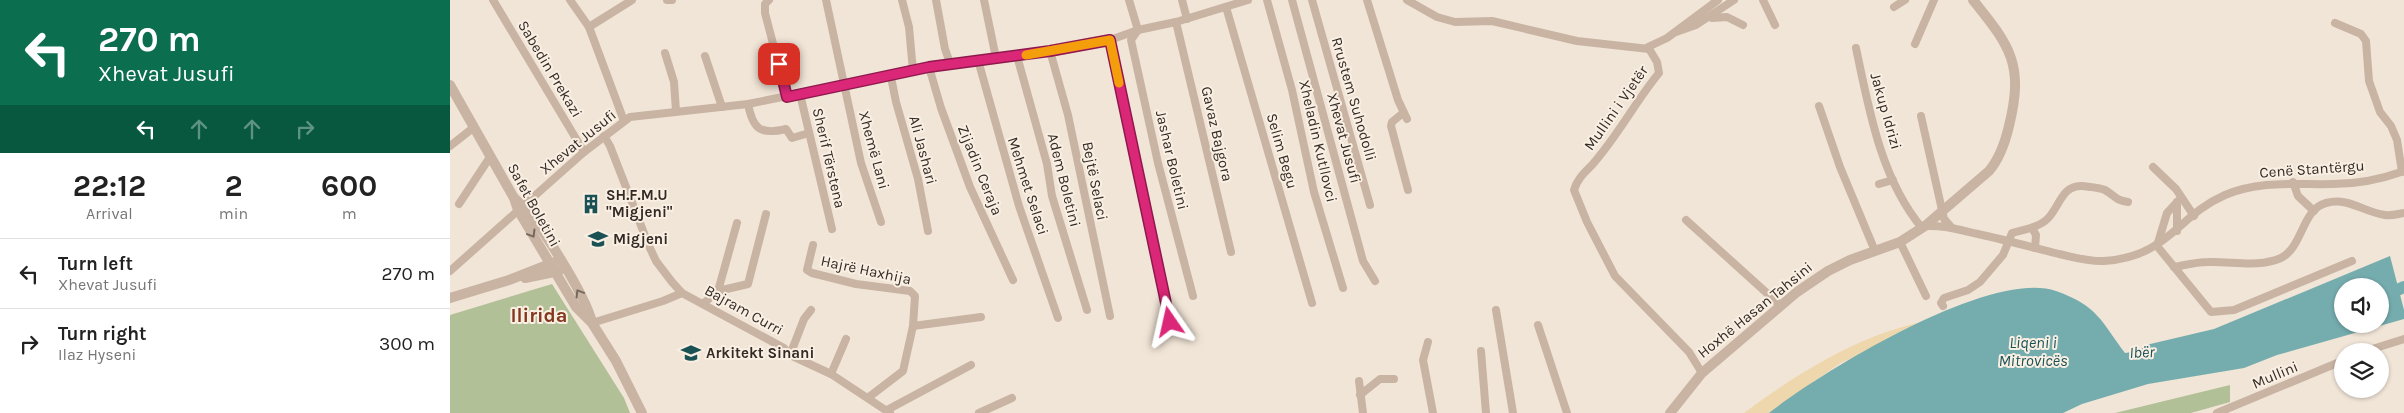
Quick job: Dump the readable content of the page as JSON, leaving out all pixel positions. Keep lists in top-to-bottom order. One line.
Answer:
{"streets":{"street":["Sabedin Prekazi","Rrustem Suhodolli","Mullini i Vjetër","Jakup Idrizi","Gavaz Bajgora","Xhevat Jusufi","Xheladin Kutllovci","Xhemë Lani","Ali Jashari","Selim Begu","Sherif Tërstena","Jashar Boletini","Cenë Stantërgu","Zijadin Ceraja","Adem Boletini","Bejtë Selaci","Mehmet Selaci","Safet Boletini","Hajrë Haxhija","Bajram Curri","Hoxhë Hasan Tahsini","Mullini"]},"crossings":[["Sabedin Prekazi","Xhevat Jusufi"],["Mullini i Vjetër","Hoxhë Hasan Tahsini"],["Jakup Idrizi","Cenë Stantërgu"],["Jakup Idrizi","Hoxhë Hasan Tahsini"],["Gavaz Bajgora","Xhevat Jusufi"],["Xhevat Jusufi","Xhemë Lani"],["Xhevat Jusufi","Ali Jashari"],["Xhevat Jusufi","Selim Begu"],["Xhevat Jusufi","Sherif Tërstena"],["Xhevat Jusufi","Jashar Boletini"],["Xhevat Jusufi","Zijadin Ceraja"],["Xhevat Jusufi","Adem Boletini"],["Xhevat Jusufi","Bejtë Selaci"],["Xhevat Jusufi","Mehmet Selaci"],["Xhevat Jusufi","Safet Boletini"],["Xhevat Jusufi","Bajram Curri"],["Cenë Stantërgu","Hoxhë Hasan Tahsini"],["Safet Boletini","Bajram Curri"],["Hajrë Haxhija","Bajram Curri"]],"districts":["Ilirida"],"water":["Liqeni i Mitrovicës","Ibër"],"places":{"building":["SH.F.M.U \"Migjeni\""],"school or university":["Migjeni","Arkitekt Sinani"]},"page":{"turn":["270 m","Xhevat Jusufi"],"eta":["22:12","Arrival","2","min","600","m"],"list":[{"name":"Turn left","note":"Xhevat Jusufi","value":"270 m"},{"name":"Turn right","note":"Ilaz Hyseni","value":"300 m"}]}}
